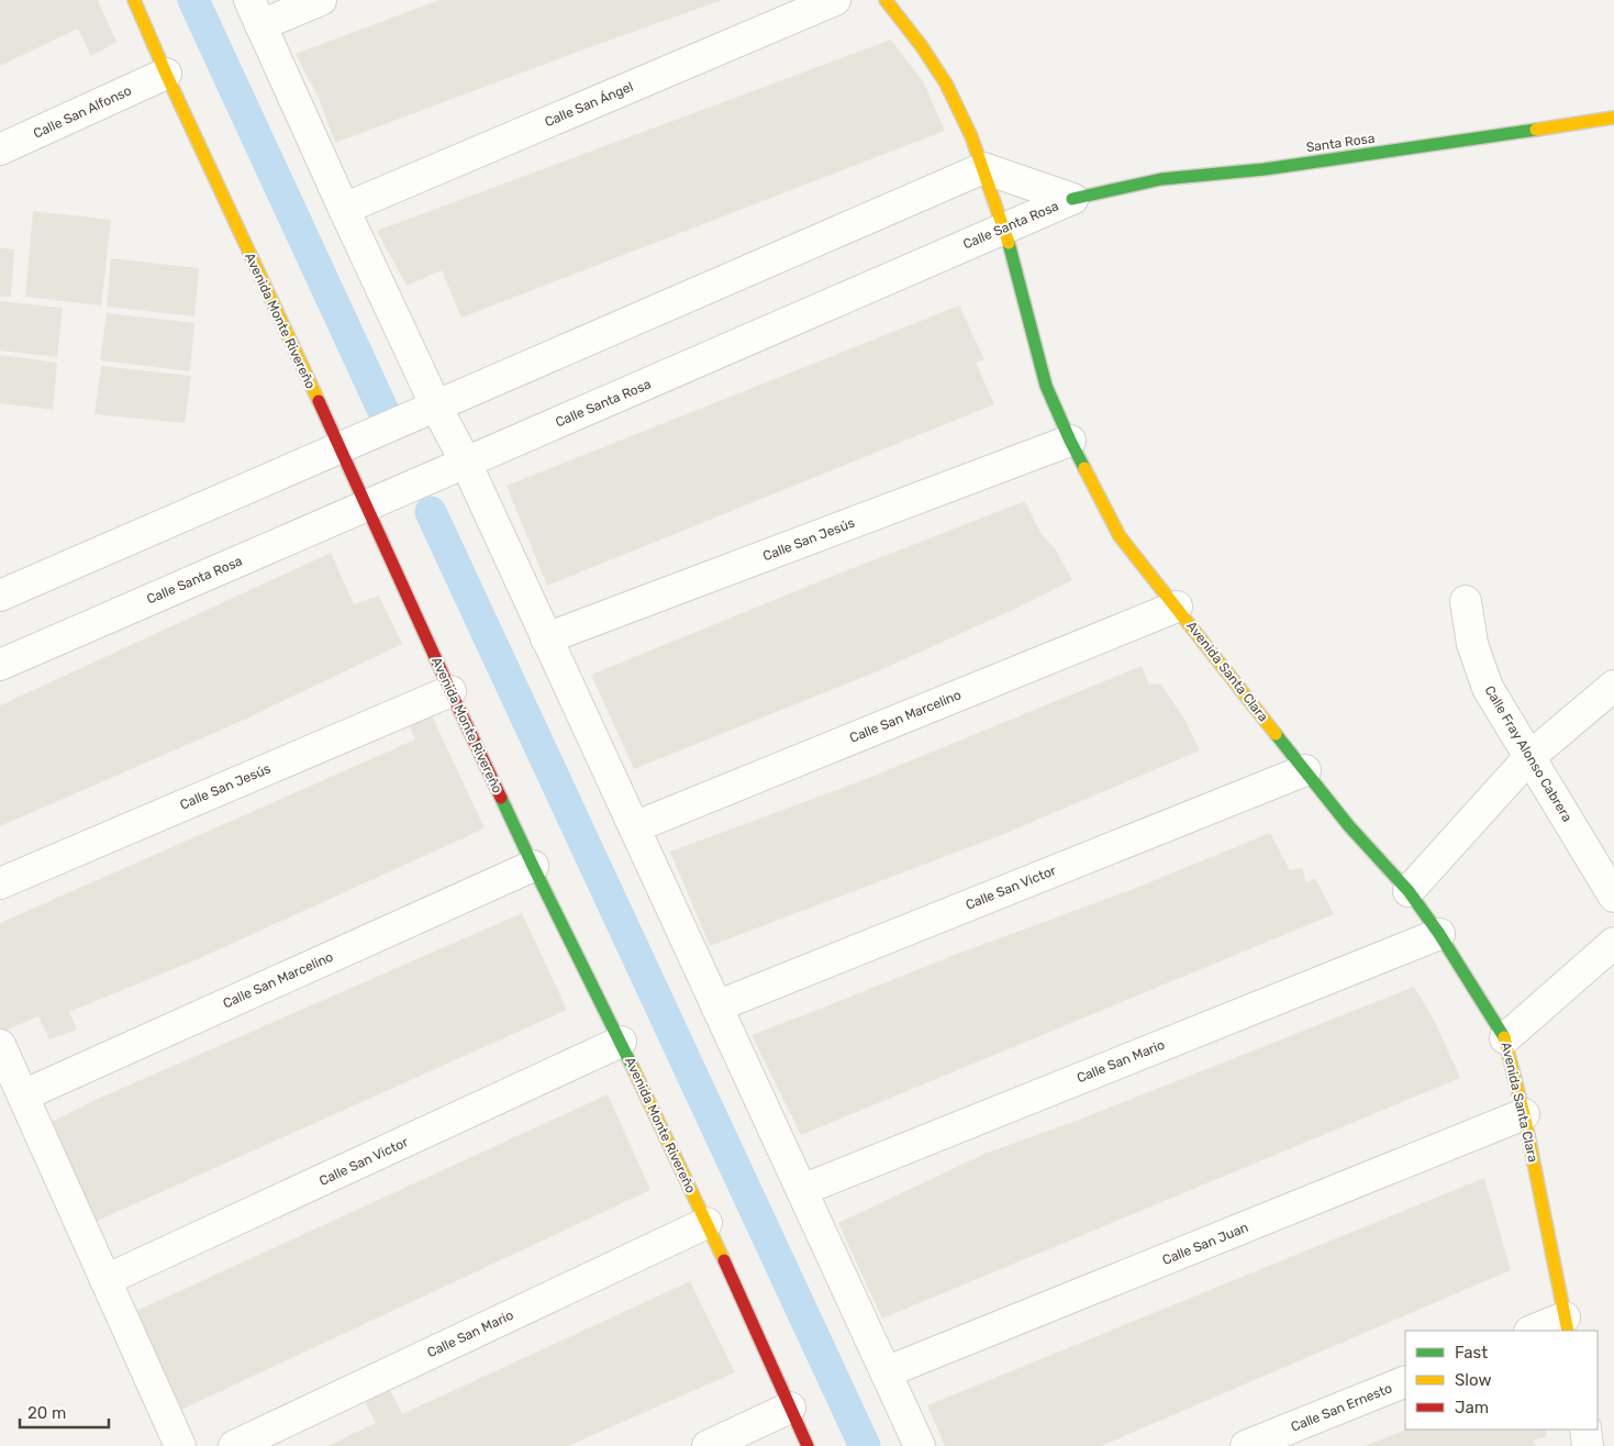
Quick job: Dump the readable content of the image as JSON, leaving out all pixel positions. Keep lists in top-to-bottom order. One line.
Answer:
{"streets":{"street":["Calle San Ángel","Calle San Alfonso","Santa Rosa","Calle Santa Rosa","Avenida Monte Rivereño","Calle San Jesús","Avenida Santa Clara","Calle San Marcelino","Calle Fray Alonso Cabrera","Calle San Victor","Calle San Mario","Calle San Juan","Calle San Ernesto"]},"crossings":[["Calle San Alfonso","Avenida Monte Rivereño"],["Santa Rosa","Calle Santa Rosa"],["Calle Santa Rosa","Avenida Monte Rivereño"],["Calle Santa Rosa","Avenida Santa Clara"],["Avenida Monte Rivereño","Calle San Jesús"],["Avenida Monte Rivereño","Calle San Marcelino"],["Avenida Monte Rivereño","Calle San Victor"],["Avenida Monte Rivereño","Calle San Mario"],["Calle San Jesús","Avenida Santa Clara"],["Avenida Santa Clara","Calle San Marcelino"],["Avenida Santa Clara","Calle San Victor"],["Avenida Santa Clara","Calle San Mario"],["Avenida Santa Clara","Calle San Juan"]],"legend":["Fast","Slow","Jam"],"scale_bar":"20 m"}
